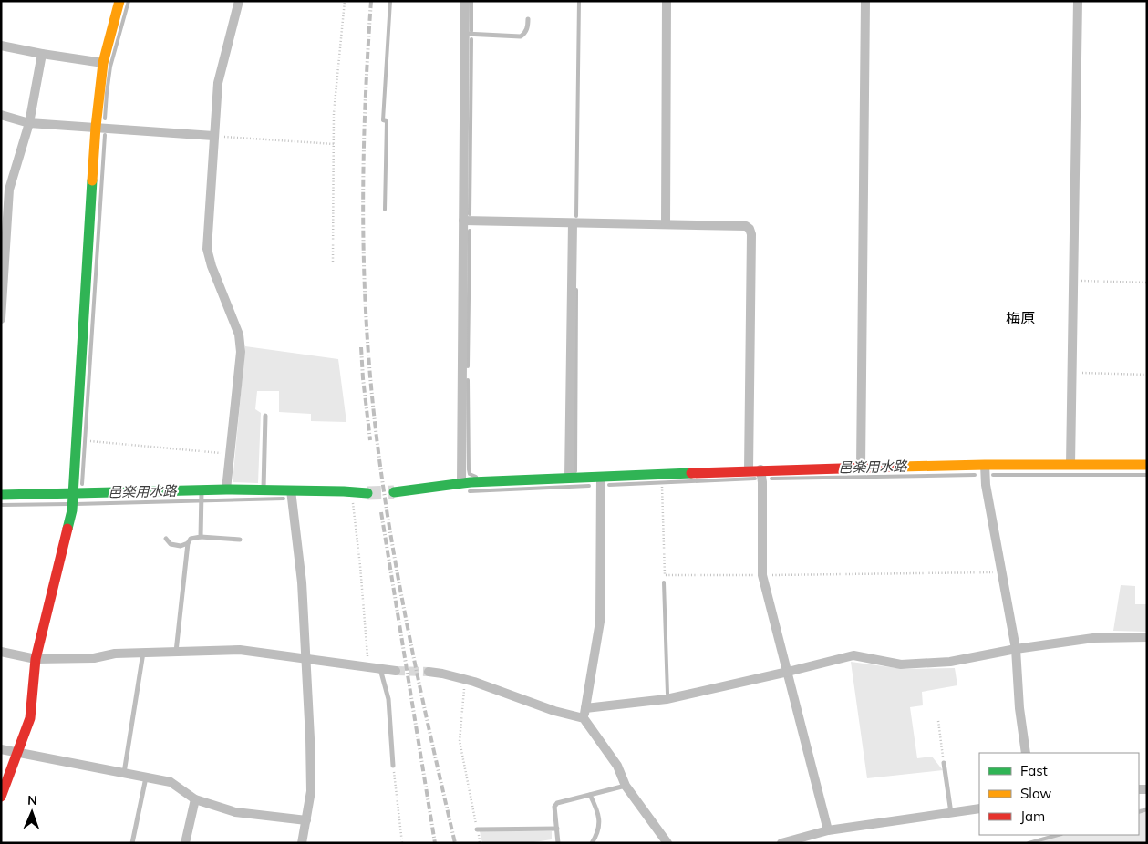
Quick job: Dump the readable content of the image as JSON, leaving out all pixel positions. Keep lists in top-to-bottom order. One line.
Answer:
{"districts":["梅原"],"water":["邑楽用水路"],"legend":["Fast","Slow","Jam"],"north":"top"}
